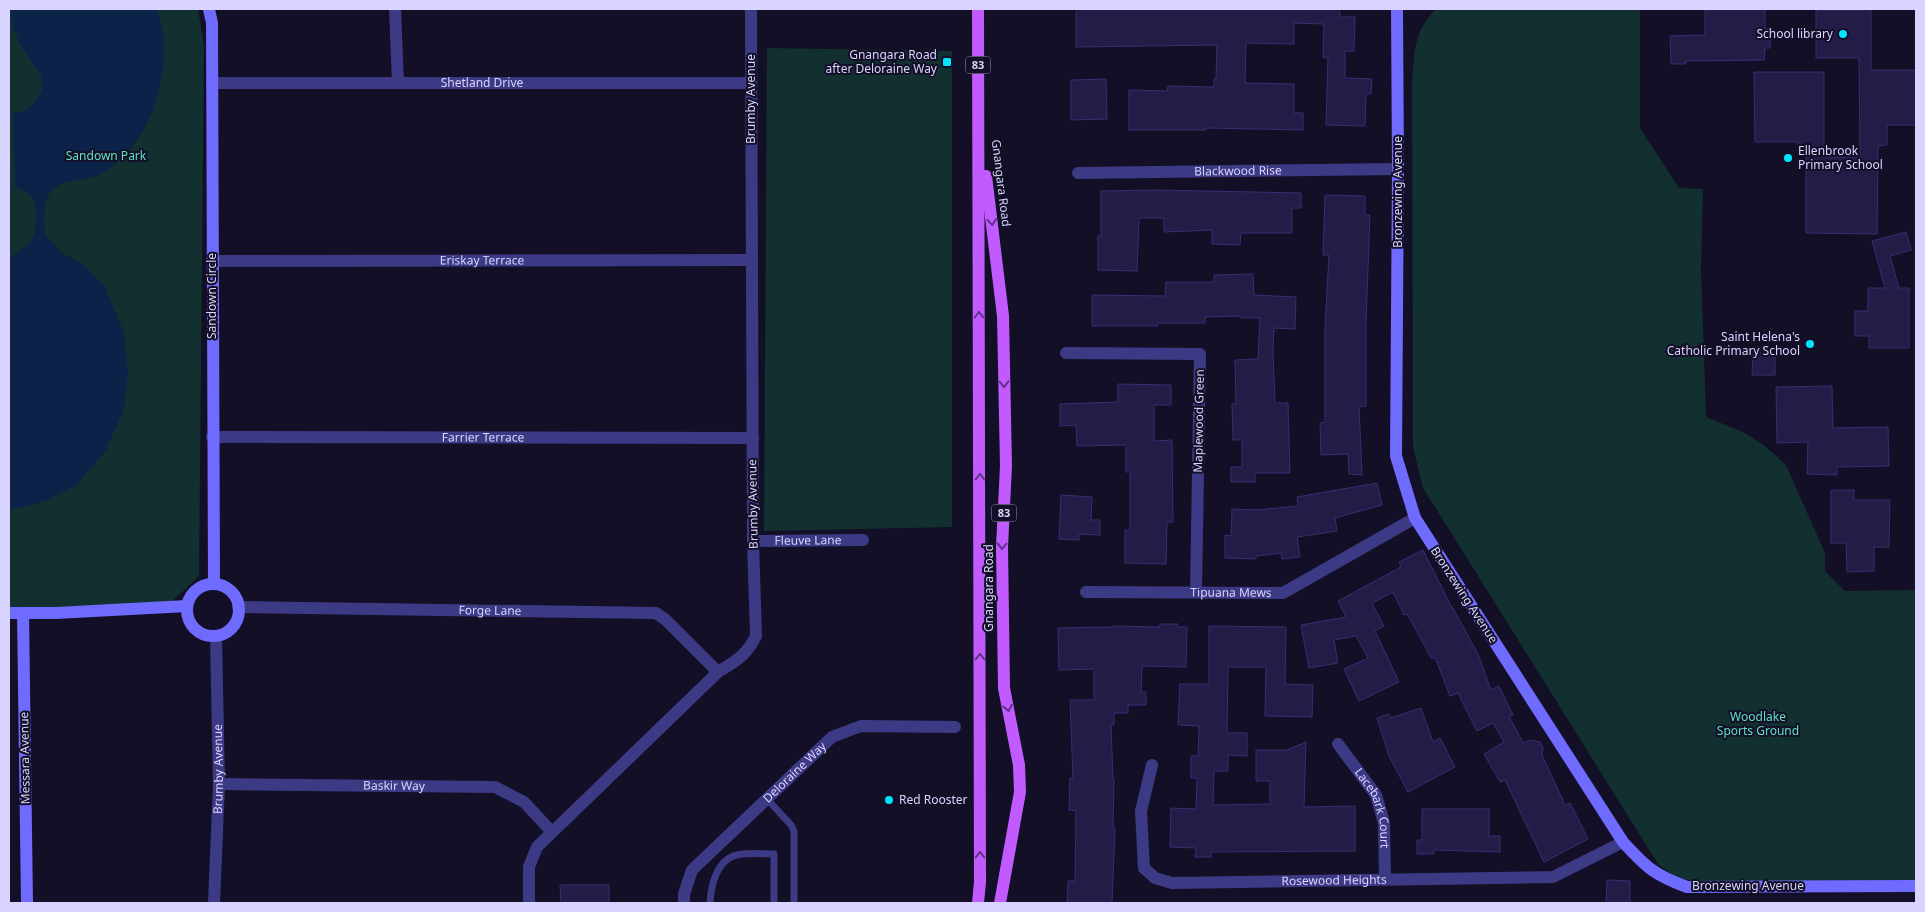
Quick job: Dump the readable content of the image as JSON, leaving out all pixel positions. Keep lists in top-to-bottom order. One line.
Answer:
{"streets":{"main road":["83","Gnangara Road"],"street":["Shetland Drive","Brumby Avenue","Blackwood Rise","Bronzewing Avenue","Eriskay Terrace","Sandown Circle","Maplewood Green","Farrier Terrace","Fleuve Lane","Tipuana Mews","Forge Lane","Messara Avenue","Deloraine Way","Baskir Way","Lacebark Court","Rosewood Heights"]},"crossings":[["Shetland Drive","Brumby Avenue"],["Shetland Drive","Sandown Circle"],["Brumby Avenue","Eriskay Terrace"],["Brumby Avenue","Sandown Circle"],["Brumby Avenue","Farrier Terrace"],["Brumby Avenue","Fleuve Lane"],["Brumby Avenue","Forge Lane"],["Brumby Avenue","Baskir Way"],["Blackwood Rise","Bronzewing Avenue"],["Bronzewing Avenue","Tipuana Mews"],["Bronzewing Avenue","Rosewood Heights"],["Eriskay Terrace","Sandown Circle"],["Sandown Circle","Farrier Terrace"],["Sandown Circle","Forge Lane"],["Maplewood Green","Tipuana Mews"],["Lacebark Court","Rosewood Heights"]],"parks":["Sandown Park","Woodlake Sports Ground"],"places":{"other":["School library","Ellenbrook Primary School","Saint Helena's Catholic Primary School","Red Rooster"],"transit":["Gnangara Road after Deloraine Way"]}}
